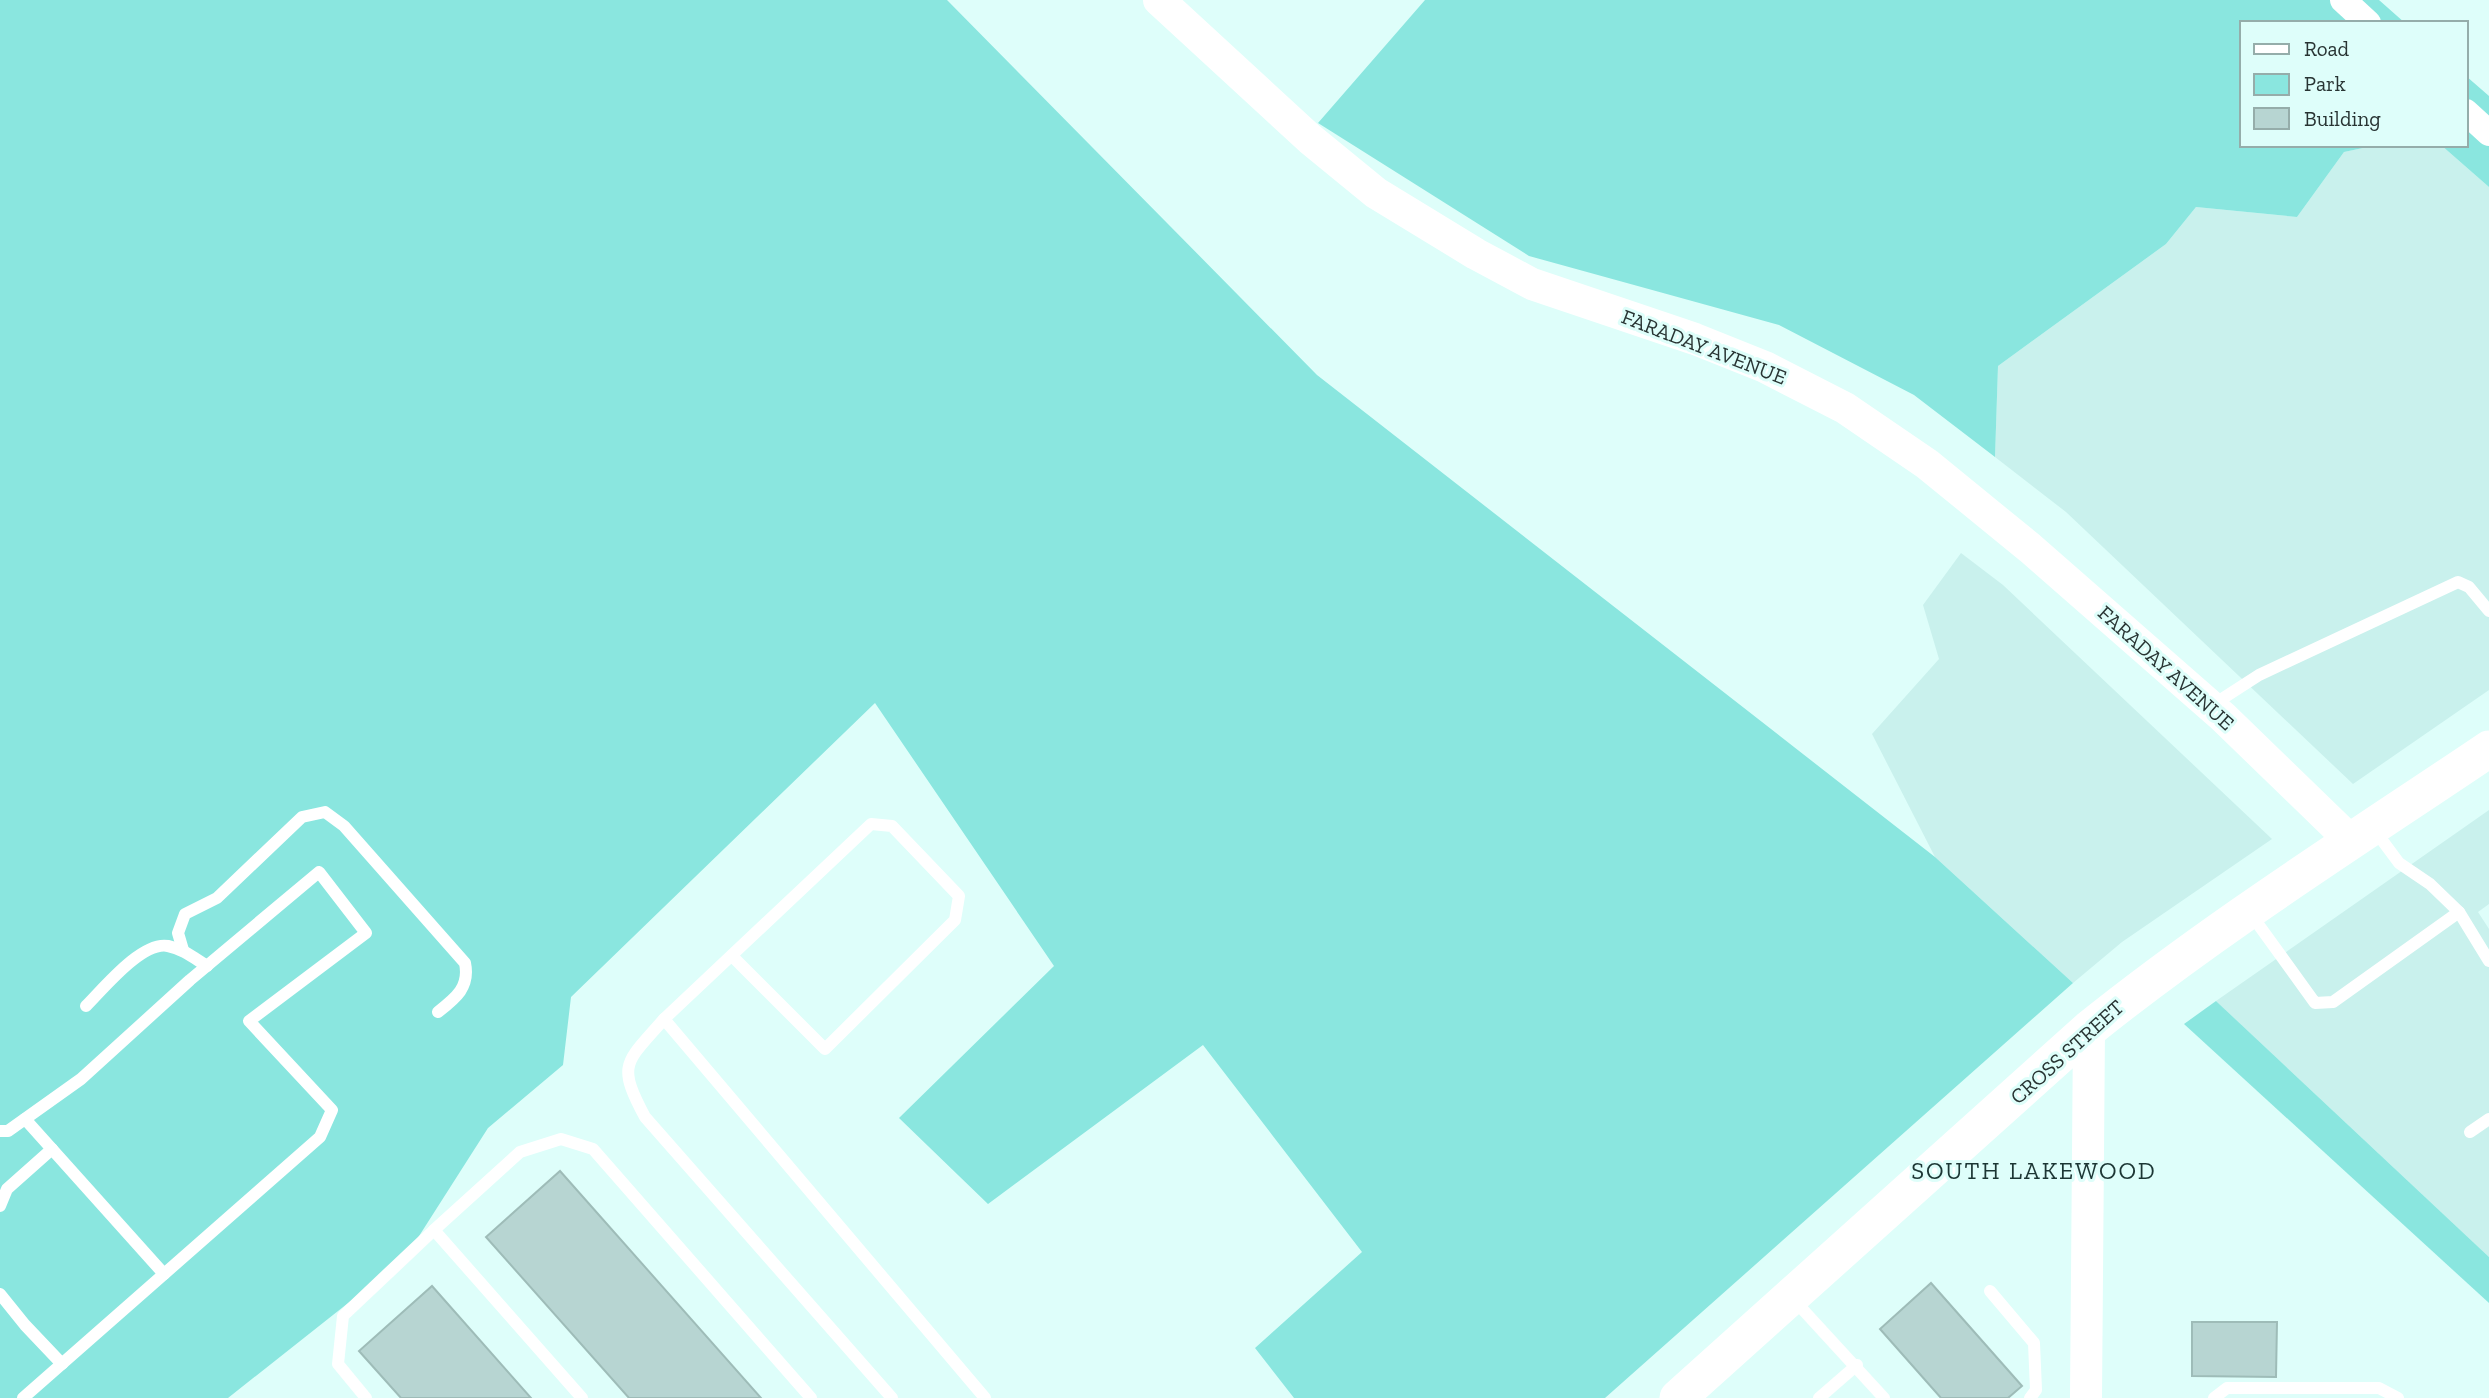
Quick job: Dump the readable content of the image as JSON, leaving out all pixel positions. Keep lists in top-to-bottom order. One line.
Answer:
{"streets":{"main road":["CROSS STREET"],"street":["FARADAY AVENUE"]},"crossings":[["FARADAY AVENUE","CROSS STREET"]],"districts":["SOUTH LAKEWOOD"],"legend":["Road","Park","Building"]}
